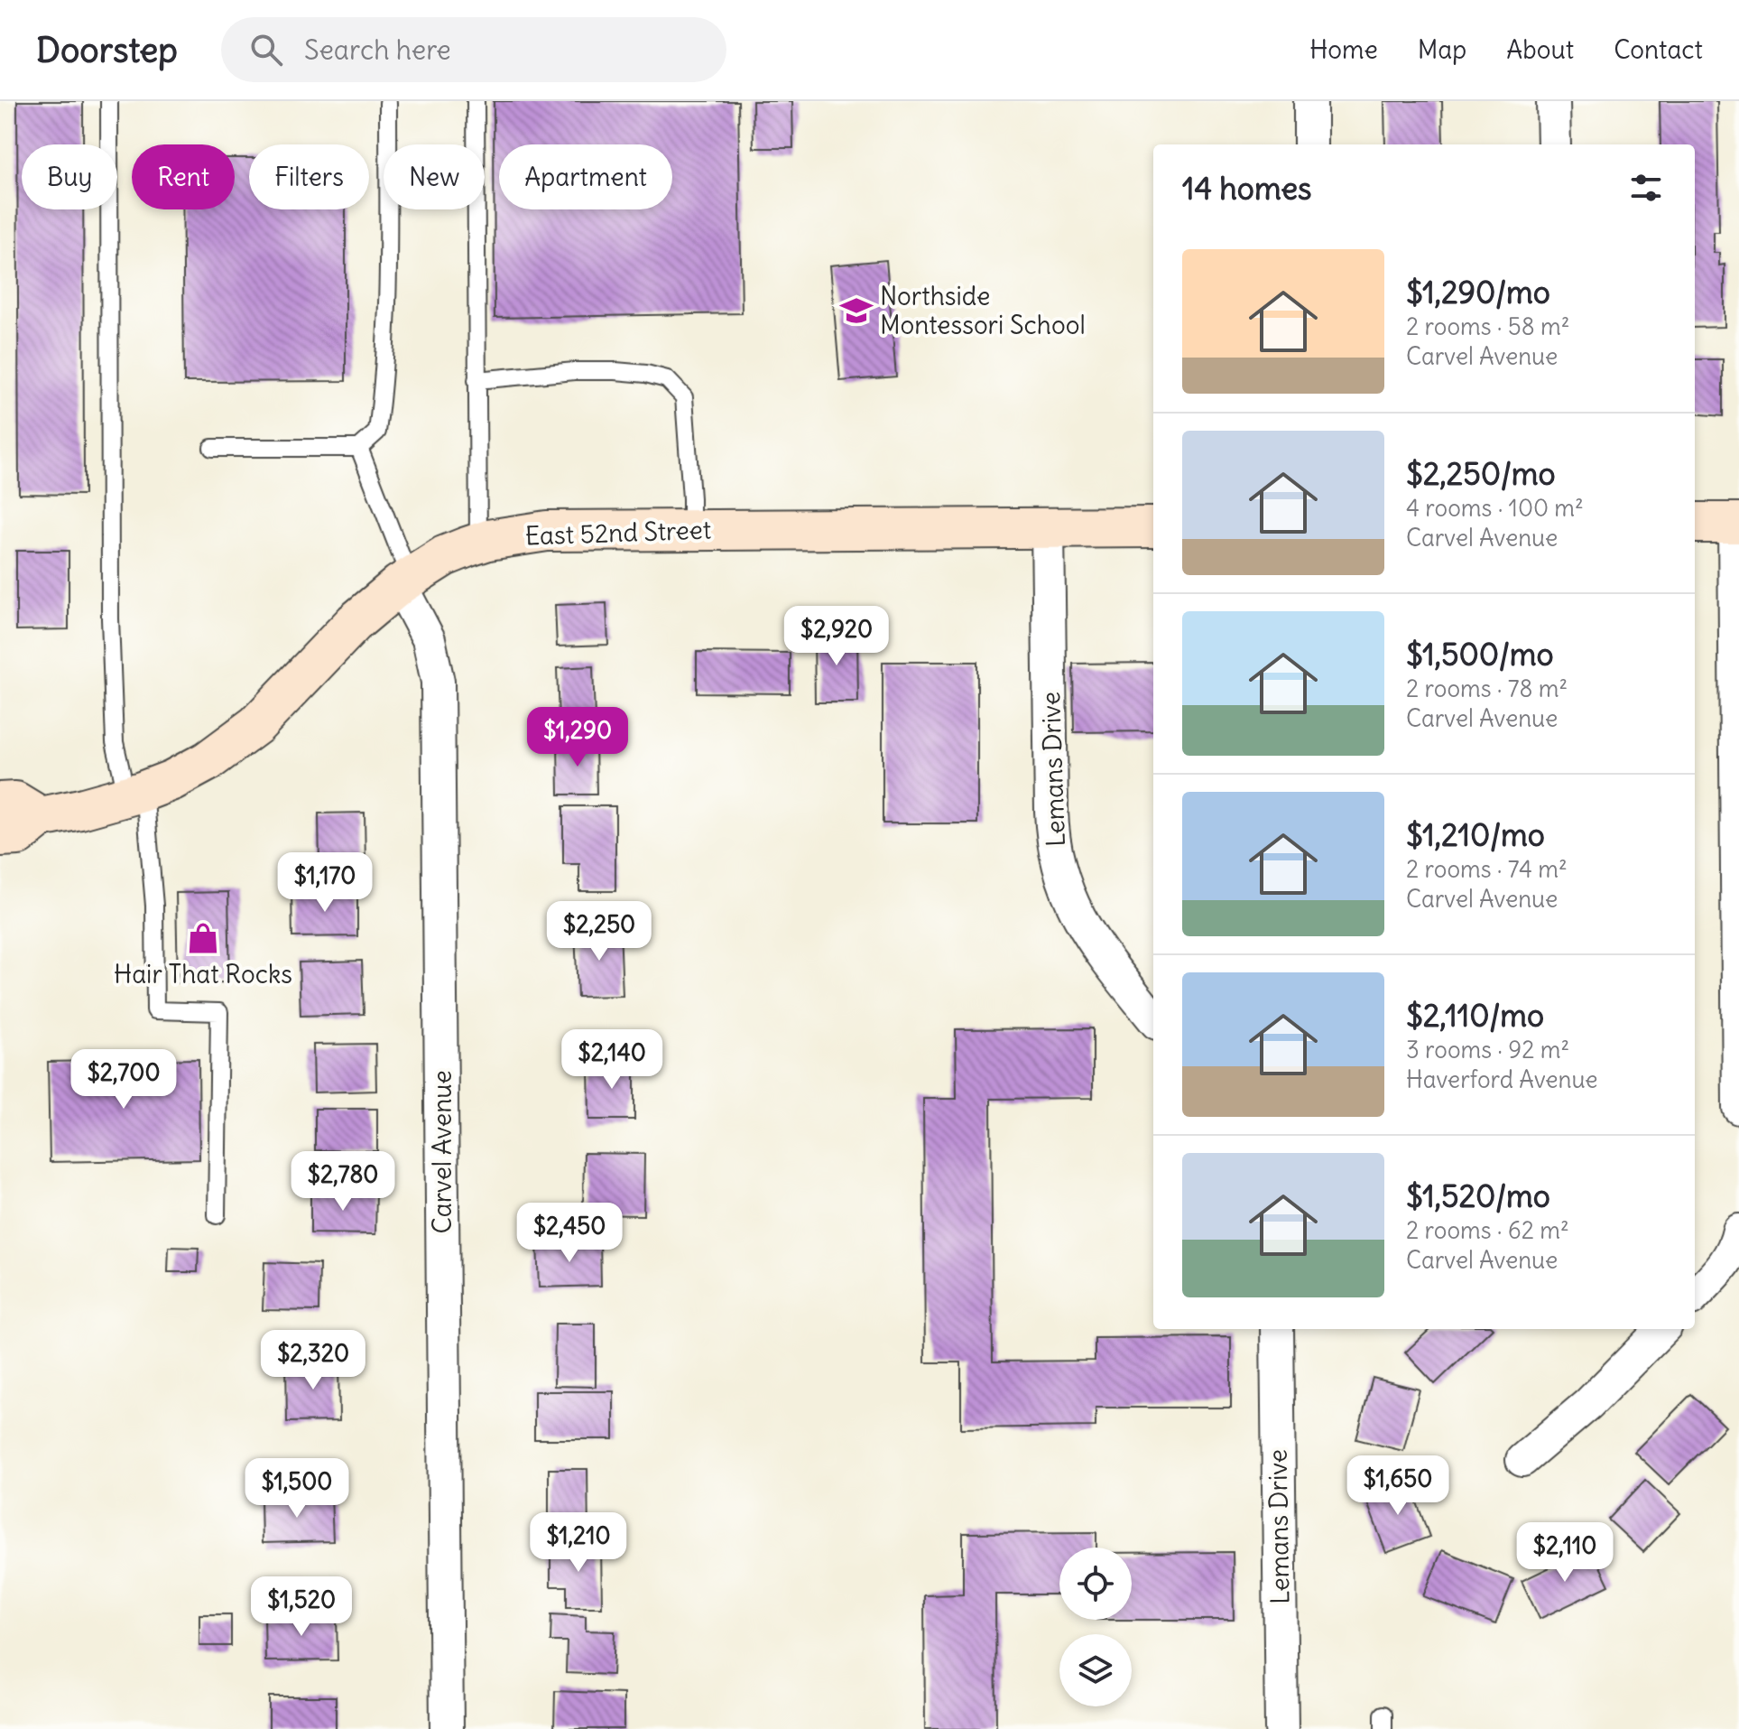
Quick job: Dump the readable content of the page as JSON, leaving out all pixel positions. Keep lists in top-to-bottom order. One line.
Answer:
{"streets":{"street":["East 52nd Street","Lemans Drive","Carvel Avenue"]},"crossings":[["East 52nd Street","Lemans Drive"],["East 52nd Street","Carvel Avenue"]],"places":{"school or university":["Northside Montessori School"],"shop":["Hair That Rocks"]},"page":{"header":"Doorstep","search":"Search here","nav":["Home","Map","About","Contact"],"chip":["Buy","Rent","Filters","New","Apartment"],"heading":"14 homes","list":[{"name":"$1,290/mo","note":"2 rooms · 58 m² · Carvel Avenue"},{"name":"$2,250/mo","note":"4 rooms · 100 m² · Carvel Avenue"},{"name":"$1,500/mo","note":"2 rooms · 78 m² · Carvel Avenue"},{"name":"$1,210/mo","note":"2 rooms · 74 m² · Carvel Avenue"},{"name":"$2,110/mo","note":"3 rooms · 92 m² · Haverford Avenue"},{"name":"$1,520/mo","note":"2 rooms · 62 m² · Carvel Avenue"}],"price":["$2,920","$1,290","$1,170","$2,250","$2,140","$2,700","$2,780","$2,450","$2,320","$1,650","$1,500","$1,210","$2,110","$1,520"]}}
